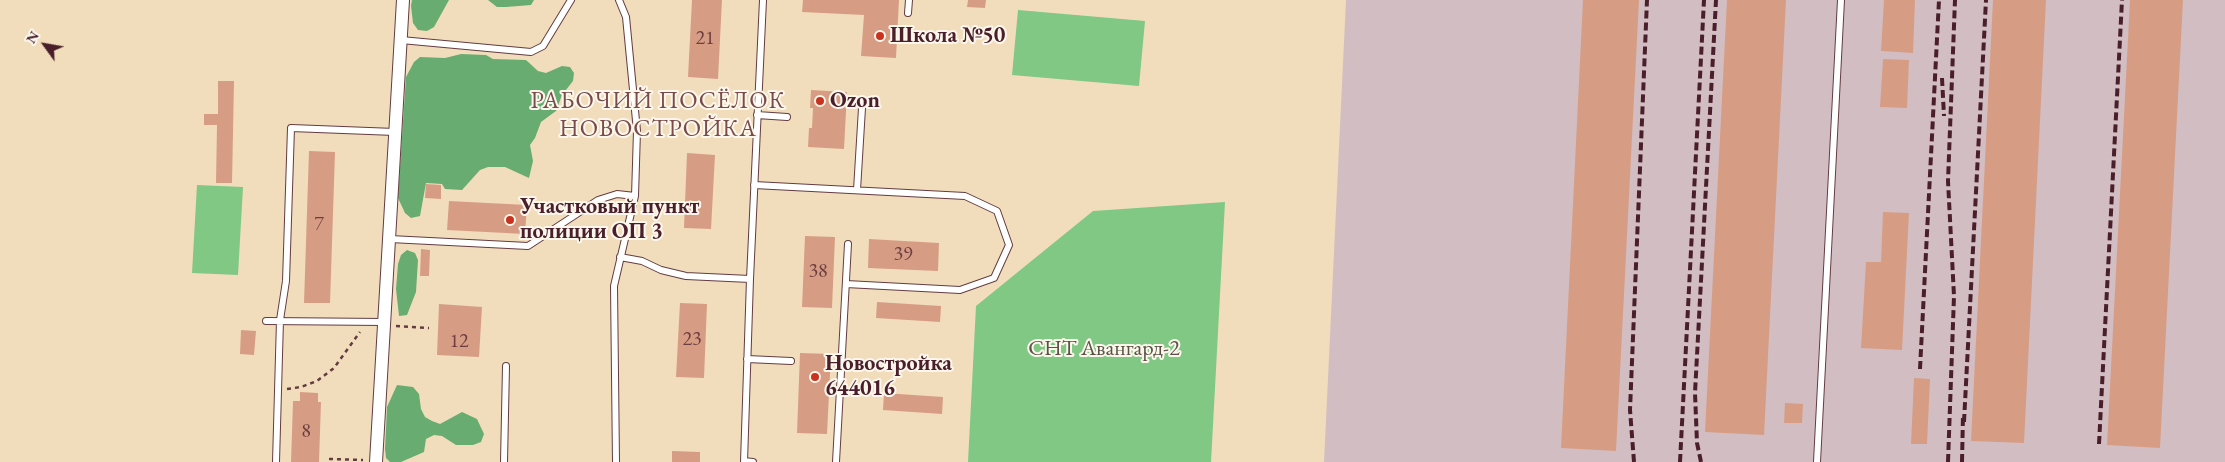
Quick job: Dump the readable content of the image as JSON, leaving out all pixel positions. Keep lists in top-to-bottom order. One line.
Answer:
{"districts":["РАБОЧИЙ ПОСЁЛОК НОВОСТРОЙКА"],"parks":["СНТ Авангард-2"],"places":["Школа №50","Ozon","Участковый пункт полиции ОП 3","Новостройка 644016"],"house_numbers":["21","7","39","38","23","12","8"],"north":"top left"}
